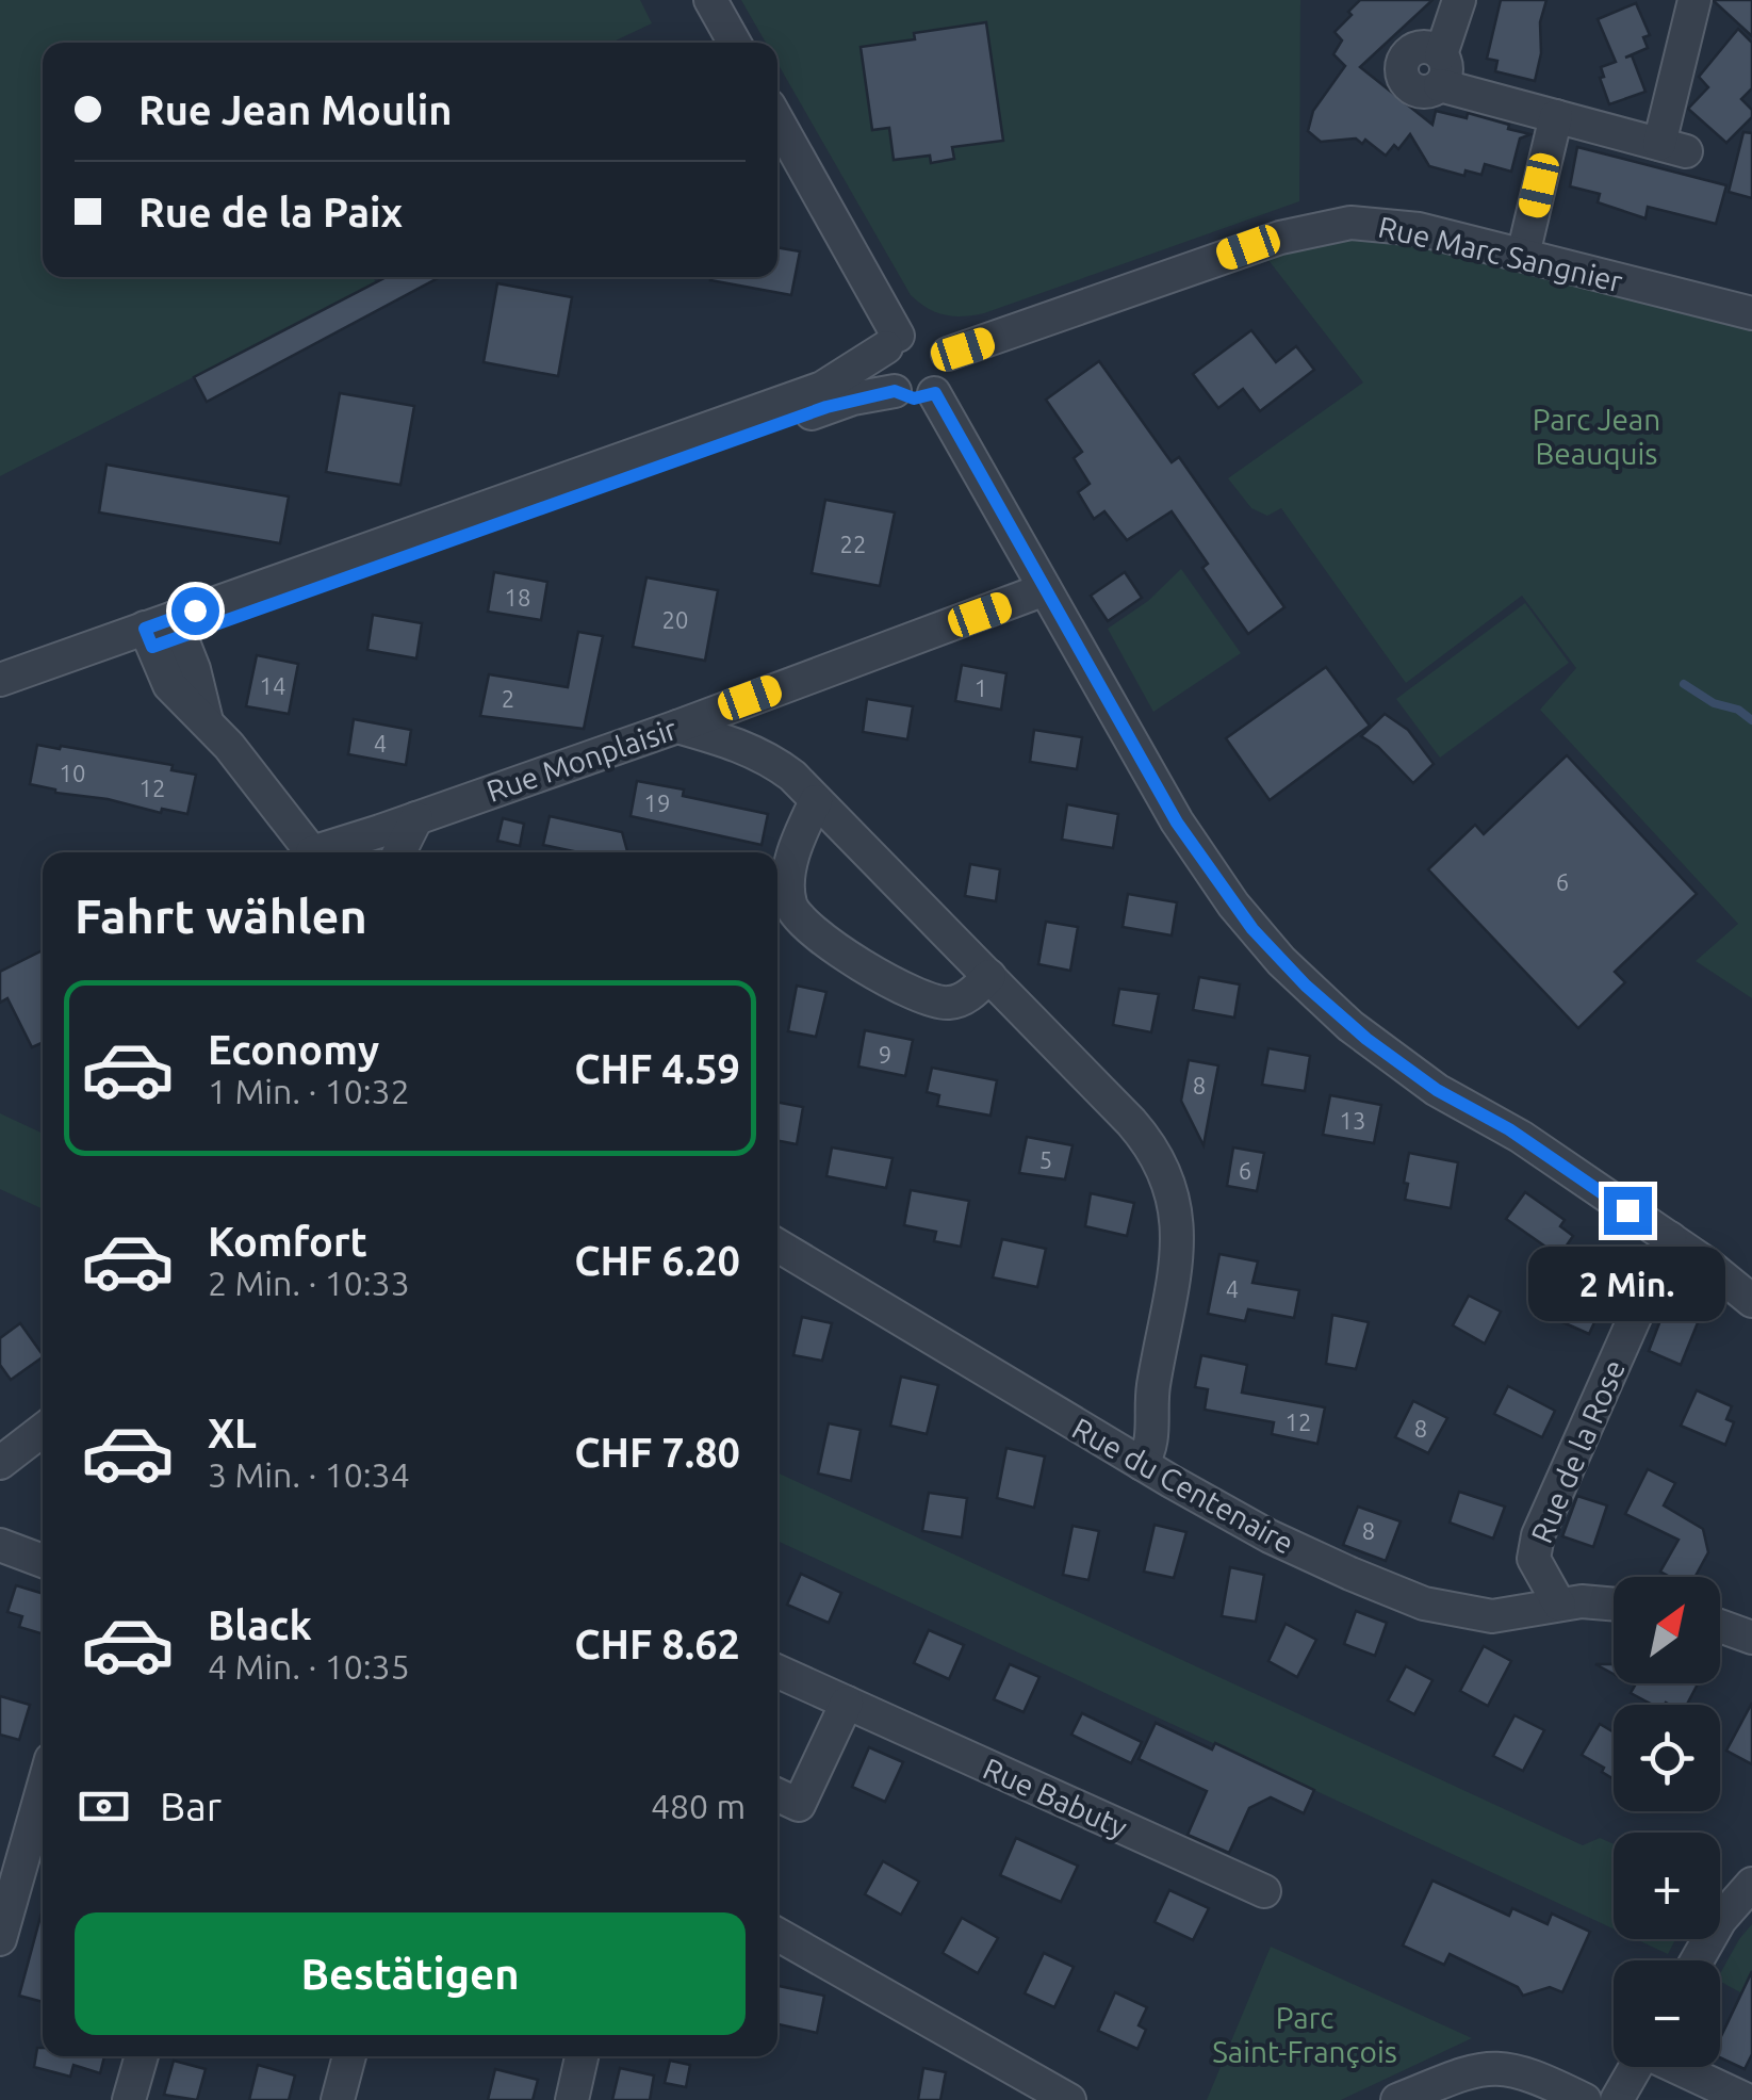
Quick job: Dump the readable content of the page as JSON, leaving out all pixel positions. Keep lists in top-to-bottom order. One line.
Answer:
{"streets":{"street":["Rue Marc Sangnier","Rue Monplaisir","Rue de la Rose","Rue du Centenaire","Rue Babuty"]},"crossings":[["Rue de la Rose","Rue du Centenaire"]],"parks":["Parc Jean Beauquis","Parc Saint-François"],"house_numbers":["22","18","20","14","1","2","4","10","12","19","6","9","8","13","5","6","4","12","8","8"],"north":"top right","page":{"banner":["Rue Jean Moulin","Rue de la Paix"],"heading":"Fahrt wählen","list":[{"name":"Economy","note":"1 Min. · 10:32","value":"CHF 4.59"},{"name":"Komfort","note":"2 Min. · 10:33","value":"CHF 6.20"},{"name":"XL","note":"3 Min. · 10:34","value":"CHF 7.80"},{"name":"Black","note":"4 Min. · 10:35","value":"CHF 8.62"}],"bubble":"2 Min.","map_buttons":["+","−"],"pay":["Bar","480 m"],"buttons":"Bestätigen"}}
